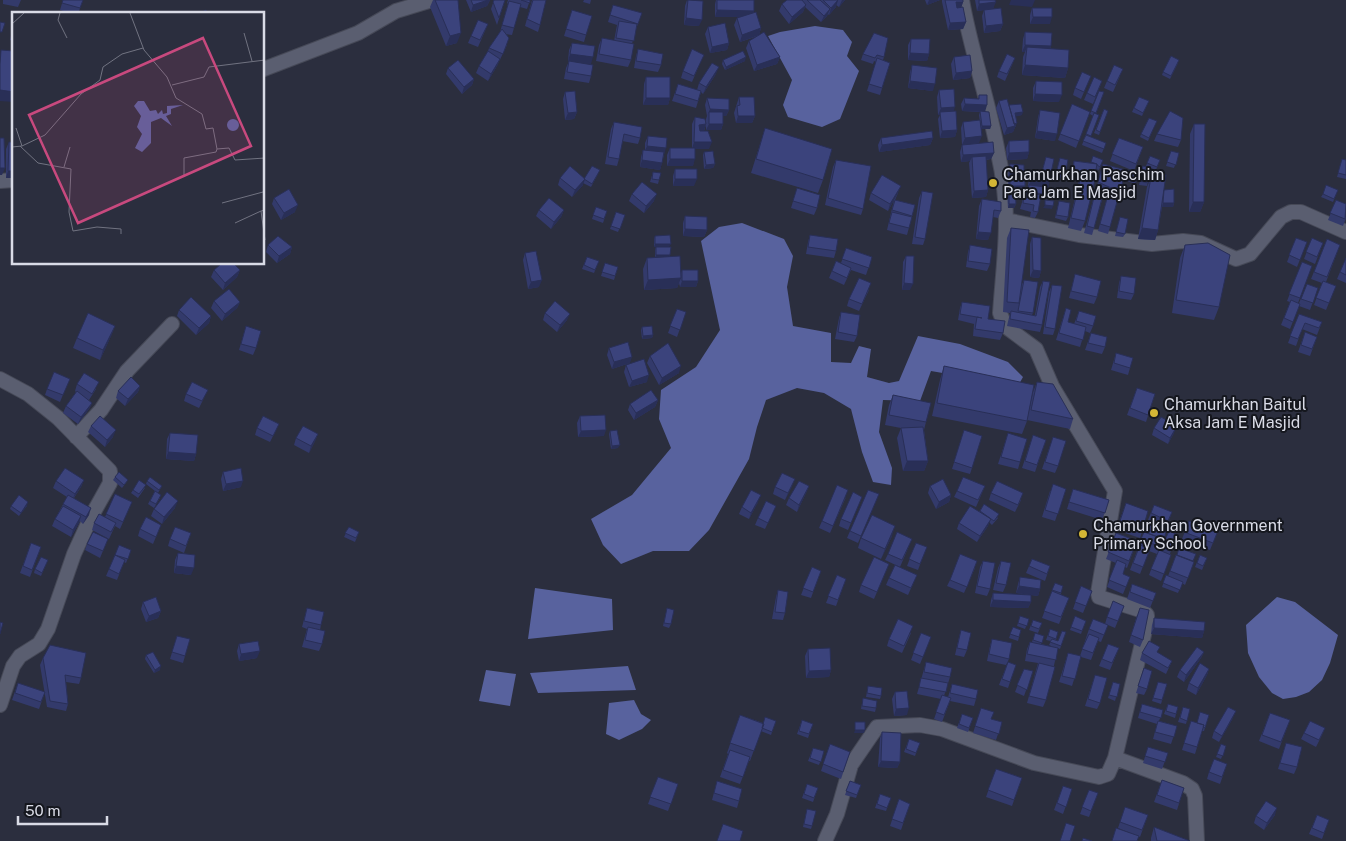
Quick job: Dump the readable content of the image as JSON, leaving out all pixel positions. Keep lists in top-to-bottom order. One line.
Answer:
{"places":["Chamurkhan Paschim Para Jam E Masjid","Chamurkhan Baitul Aksa Jam E Masjid","Chamurkhan Government Primary School"],"scale_bar":"50 m"}
